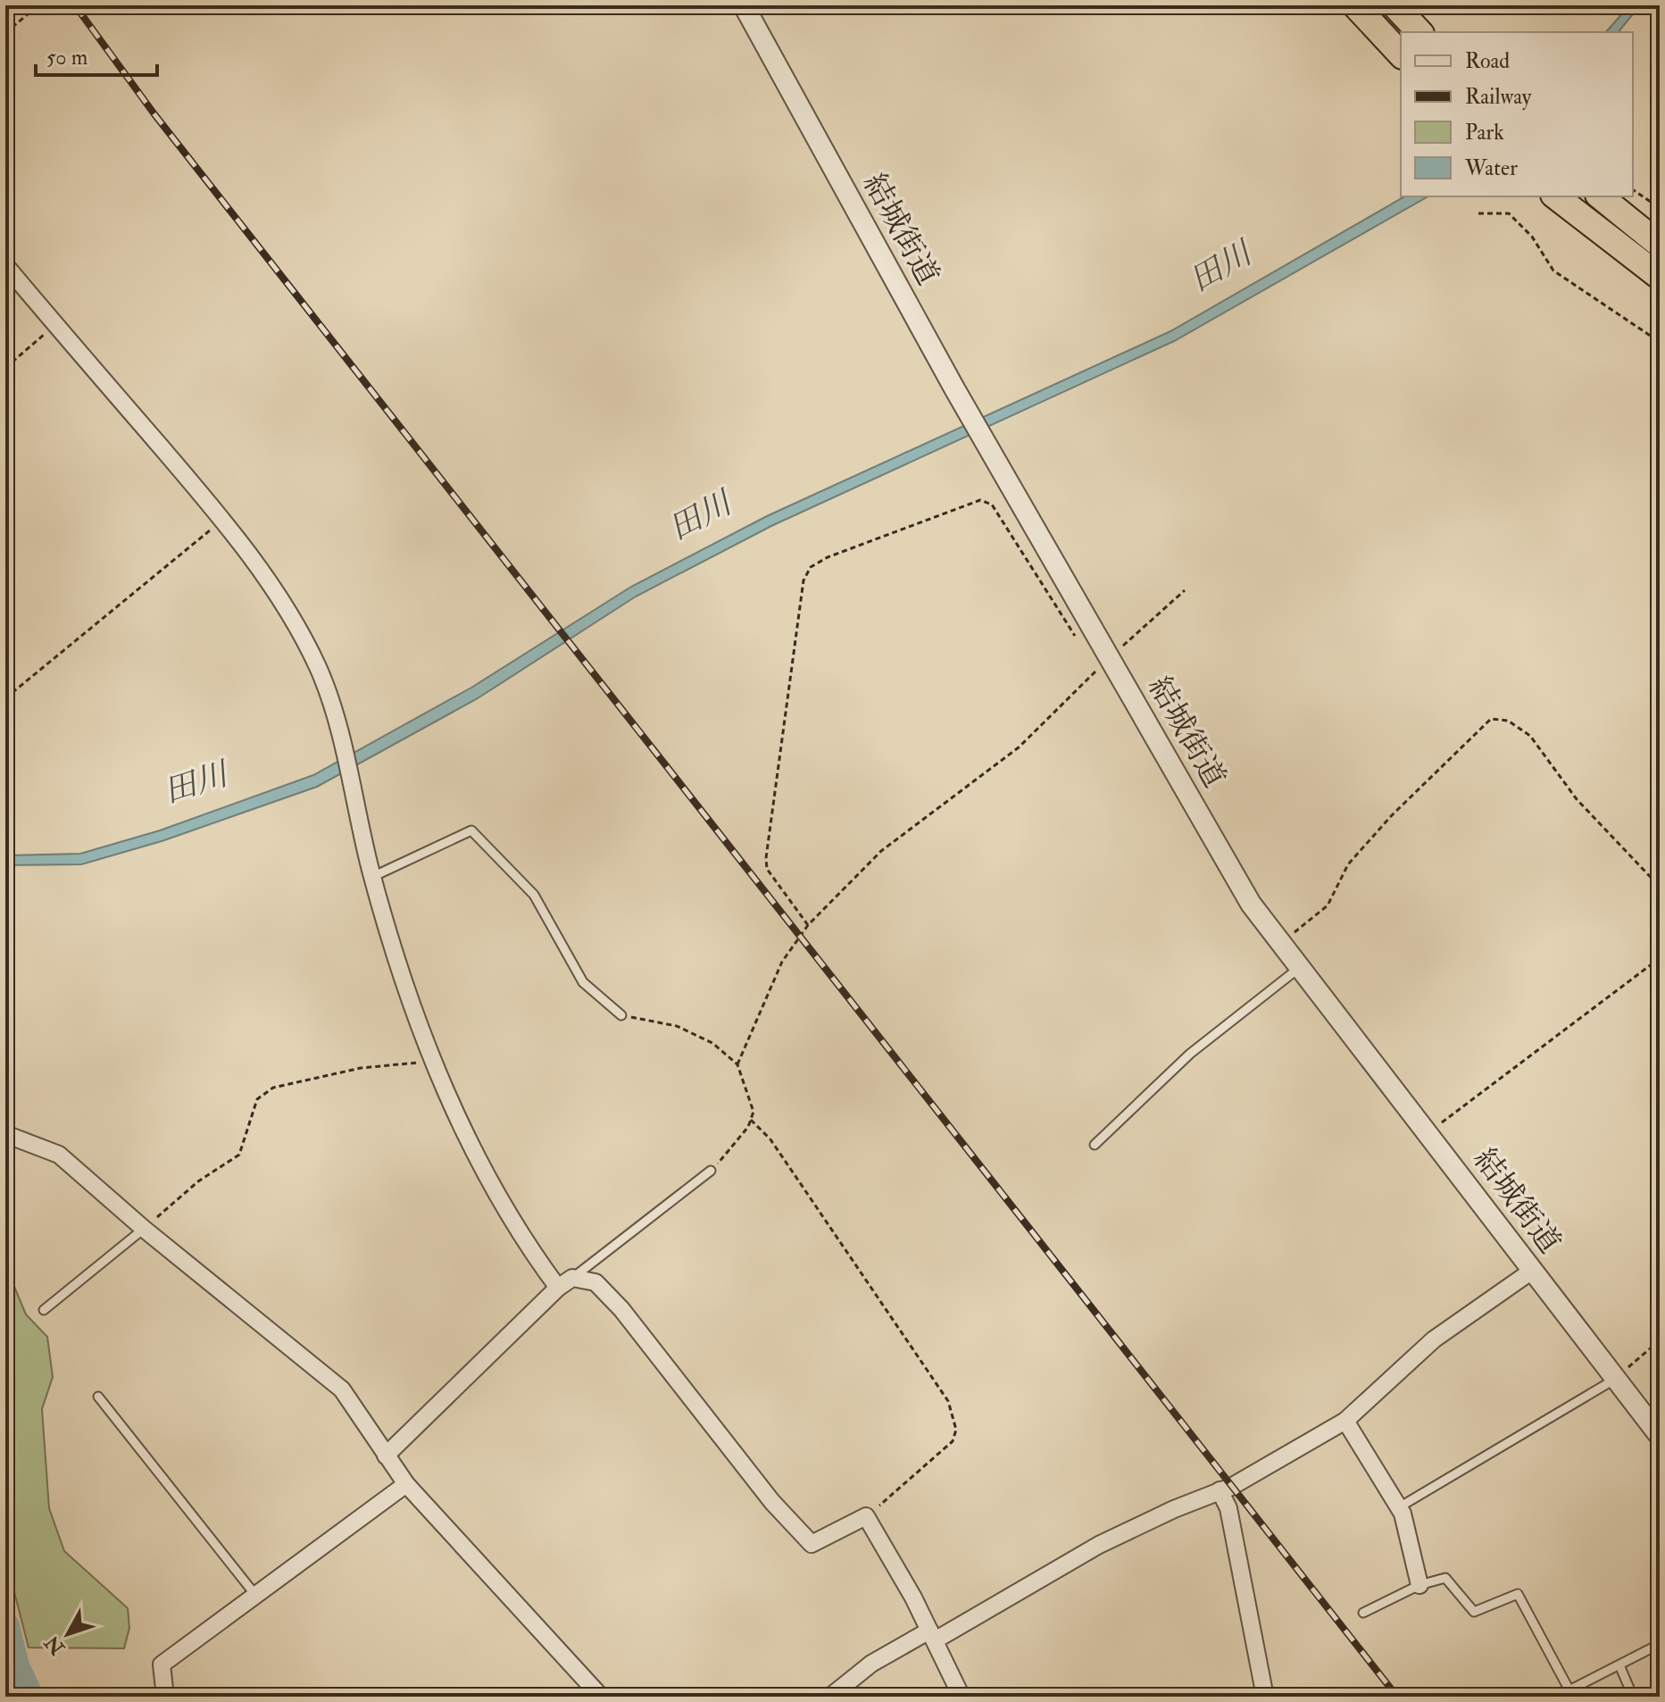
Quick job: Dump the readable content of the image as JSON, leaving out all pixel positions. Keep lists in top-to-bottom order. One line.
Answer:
{"streets":{"street":["結城街道"]},"water":["田川"],"legend":["Road","Railway","Park","Water"],"scale_bar":"50 m","north":"bottom left"}
